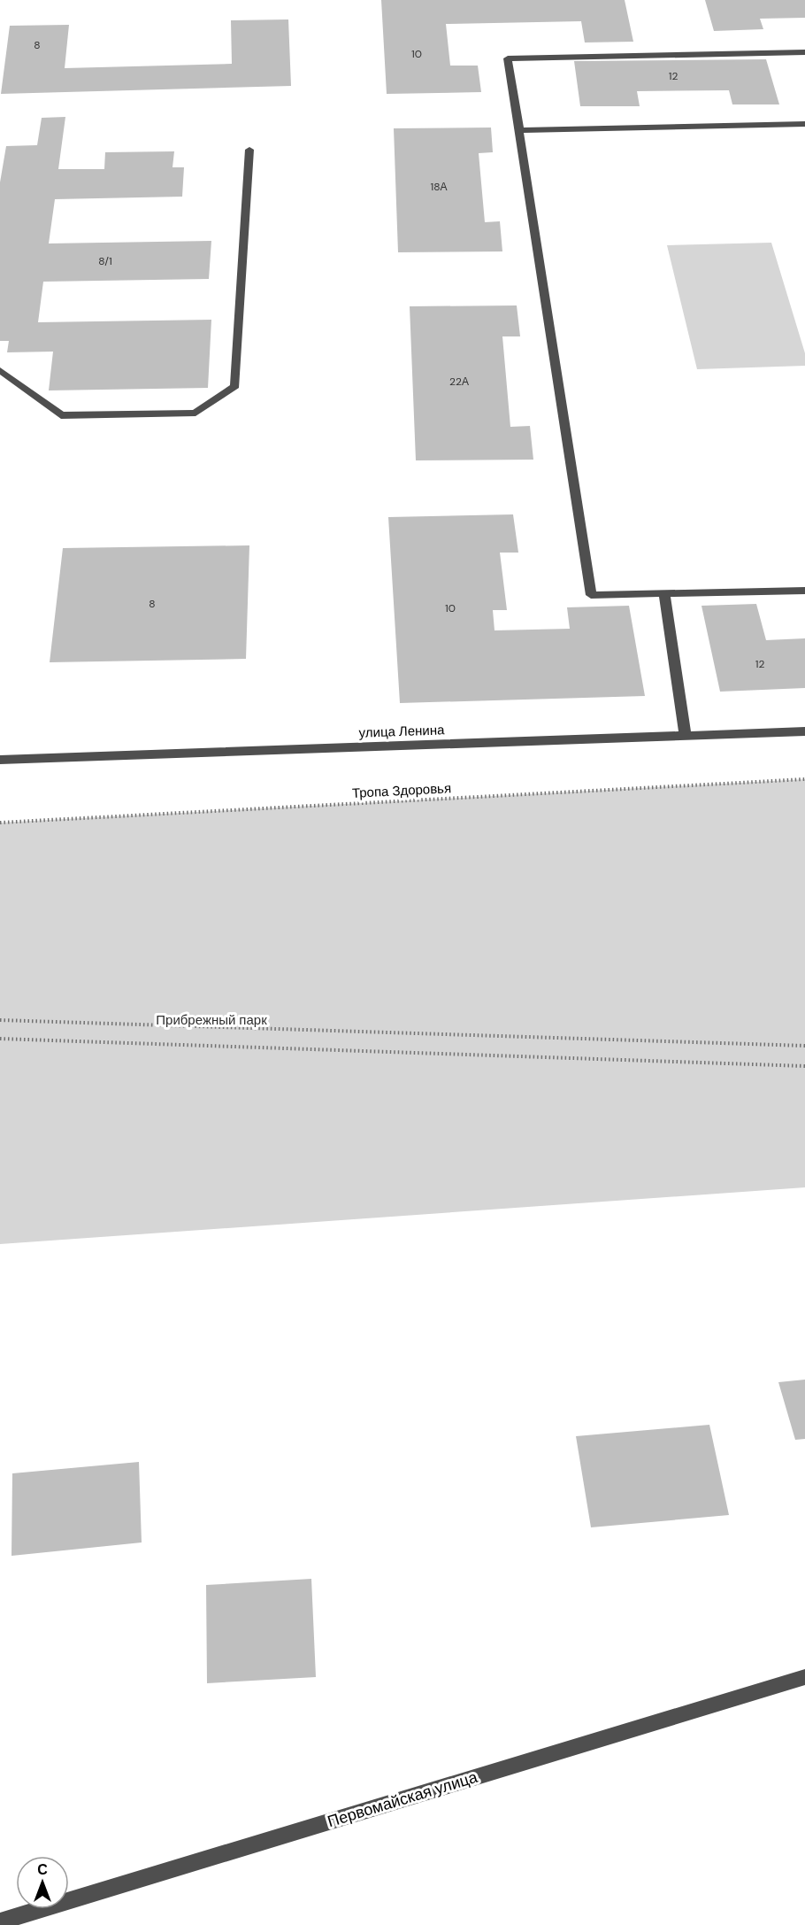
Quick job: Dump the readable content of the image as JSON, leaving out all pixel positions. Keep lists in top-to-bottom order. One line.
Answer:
{"streets":{"street":["улица Ленина","Первомайская улица"],"path":["Тропа Здоровья"]},"parks":["Прибрежный парк"],"house_numbers":["8","10","12","18А","8/1","22А","8","10","12"],"north":"top"}
